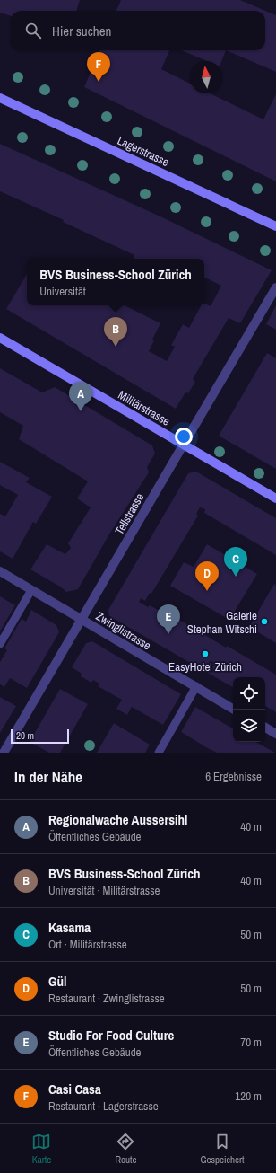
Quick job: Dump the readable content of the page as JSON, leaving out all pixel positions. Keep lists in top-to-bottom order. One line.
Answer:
{"streets":{"street":["Lagerstrasse","Militärstrasse","Tellstrasse","Zwinglistrasse"]},"crossings":[["Militärstrasse","Tellstrasse"],["Tellstrasse","Zwinglistrasse"]],"places":["Galerie Stephan Witschi","EasyHotel Zürich"],"scale_bar":"20 m","north":"top","page":{"search":"Hier suchen","pins":["F","B","A","C","D","E"],"popup":["BVS Business-School Zürich","Universität"],"scale":"20 m","heading":["In der Nähe","6 Ergebnisse"],"list":[{"mark":"A","name":"Regionalwache Aussersihl","note":"Öffentliches Gebäude","value":"40 m"},{"mark":"B","name":"BVS Business-School Zürich","note":"Universität · Militärstrasse","value":"40 m"},{"mark":"C","name":"Kasama","note":"Ort · Militärstrasse","value":"50 m"},{"mark":"D","name":"Gül","note":"Restaurant · Zwinglistrasse","value":"50 m"},{"mark":"E","name":"Studio For Food Culture","note":"Öffentliches Gebäude","value":"70 m"},{"mark":"F","name":"Casi Casa","note":"Restaurant · Lagerstrasse","value":"120 m"}],"nav":["Karte","Route","Gespeichert"]}}
